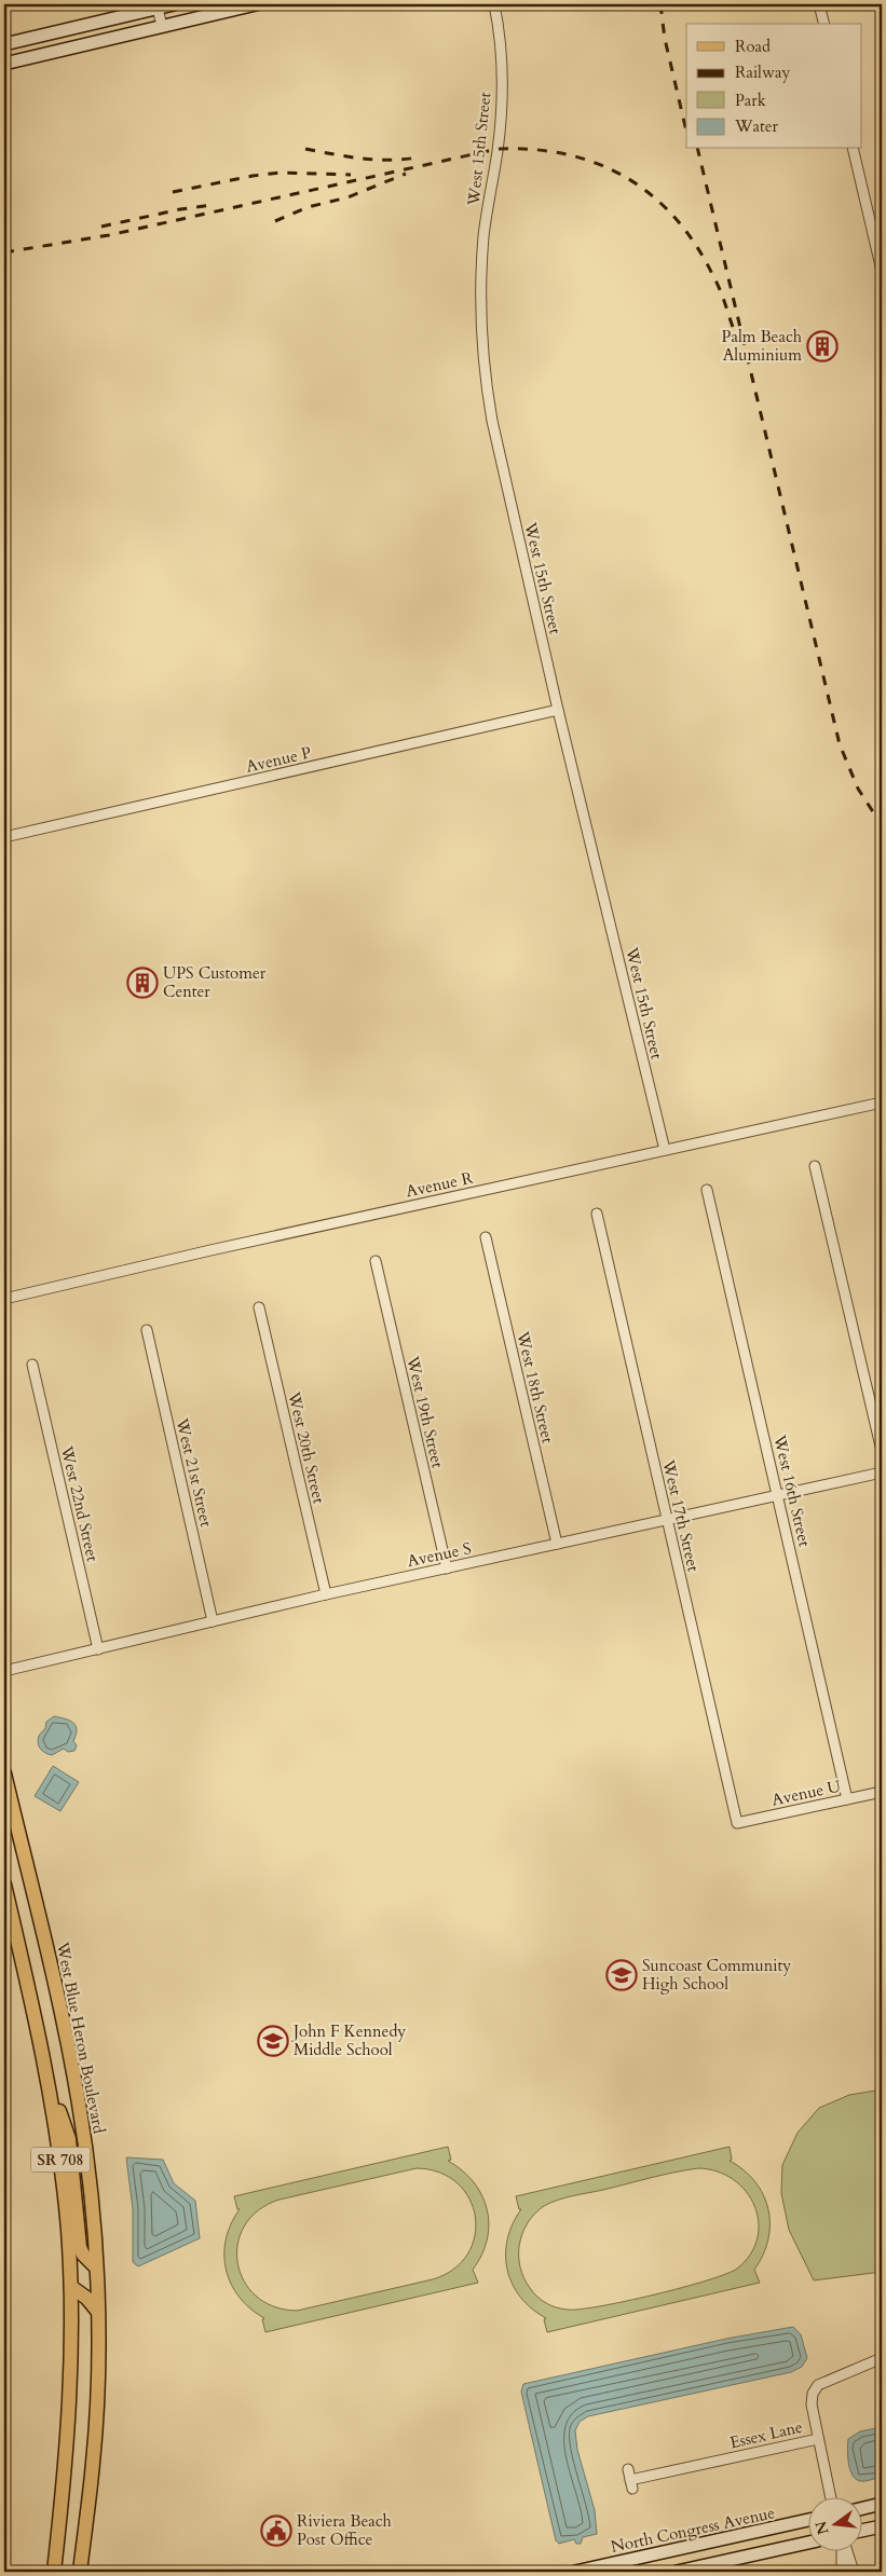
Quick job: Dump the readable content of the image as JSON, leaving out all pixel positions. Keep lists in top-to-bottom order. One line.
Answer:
{"streets":{"main road":["West Blue Heron Boulevard","SR 708"],"street":["West 15th Street","Avenue P","Avenue R","West 18th Street","West 19th Street","West 20th Street","West 21st Street","West 16th Street","West 22nd Street","West 17th Street","Avenue S","Avenue U","Essex Lane","North Congress Avenue"]},"crossings":[["West 15th Street","Avenue P"],["West 15th Street","Avenue R"],["West 18th Street","Avenue S"],["West 19th Street","Avenue S"],["West 20th Street","Avenue S"],["West 21st Street","Avenue S"],["West 16th Street","Avenue S"],["West 16th Street","Avenue U"],["West 22nd Street","Avenue S"],["West 17th Street","Avenue S"],["West 17th Street","Avenue U"]],"places":{"building":["Palm Beach Aluminium","UPS Customer Center"],"school or university":["Suncoast Community High School","John F Kennedy Middle School"],"public building":["Riviera Beach Post Office"]},"legend":["Road","Railway","Park","Water"],"north":"left"}
